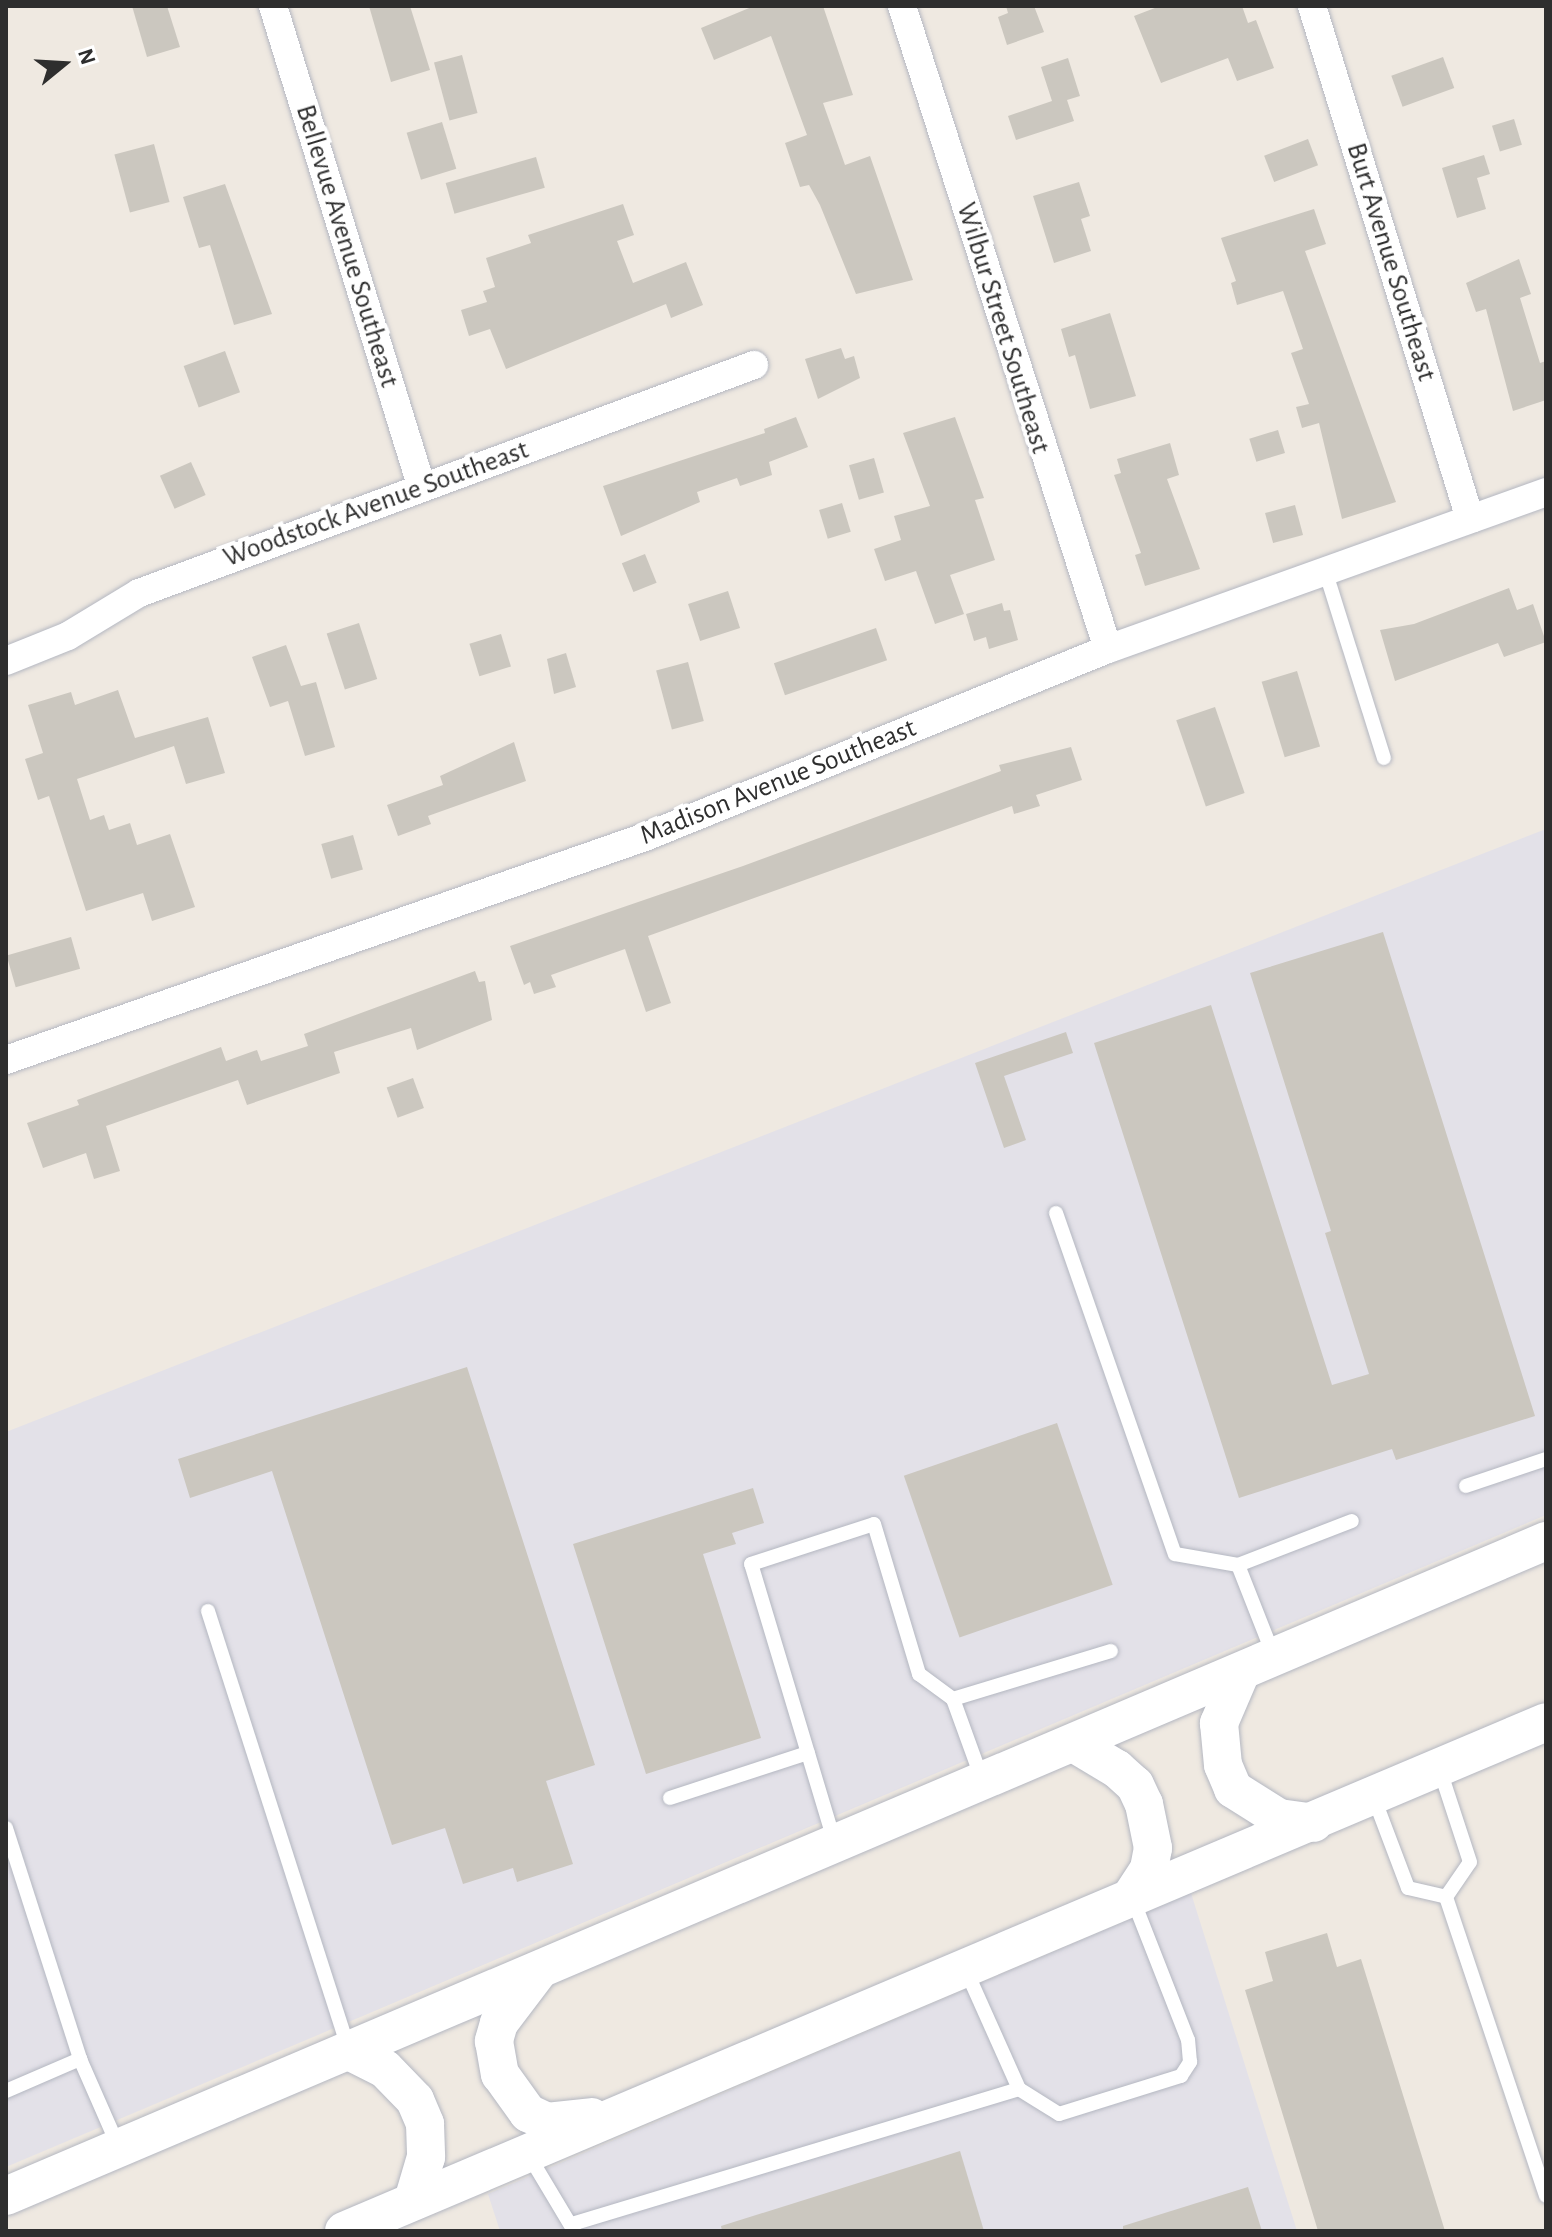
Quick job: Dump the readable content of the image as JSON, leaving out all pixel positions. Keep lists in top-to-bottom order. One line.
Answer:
{"streets":{"street":["Bellevue Avenue Southeast","Burt Avenue Southeast","Wilbur Street Southeast","Woodstock Avenue Southeast","Madison Avenue Southeast"]},"crossings":[["Bellevue Avenue Southeast","Woodstock Avenue Southeast"],["Burt Avenue Southeast","Madison Avenue Southeast"],["Wilbur Street Southeast","Madison Avenue Southeast"]],"north":"right"}
